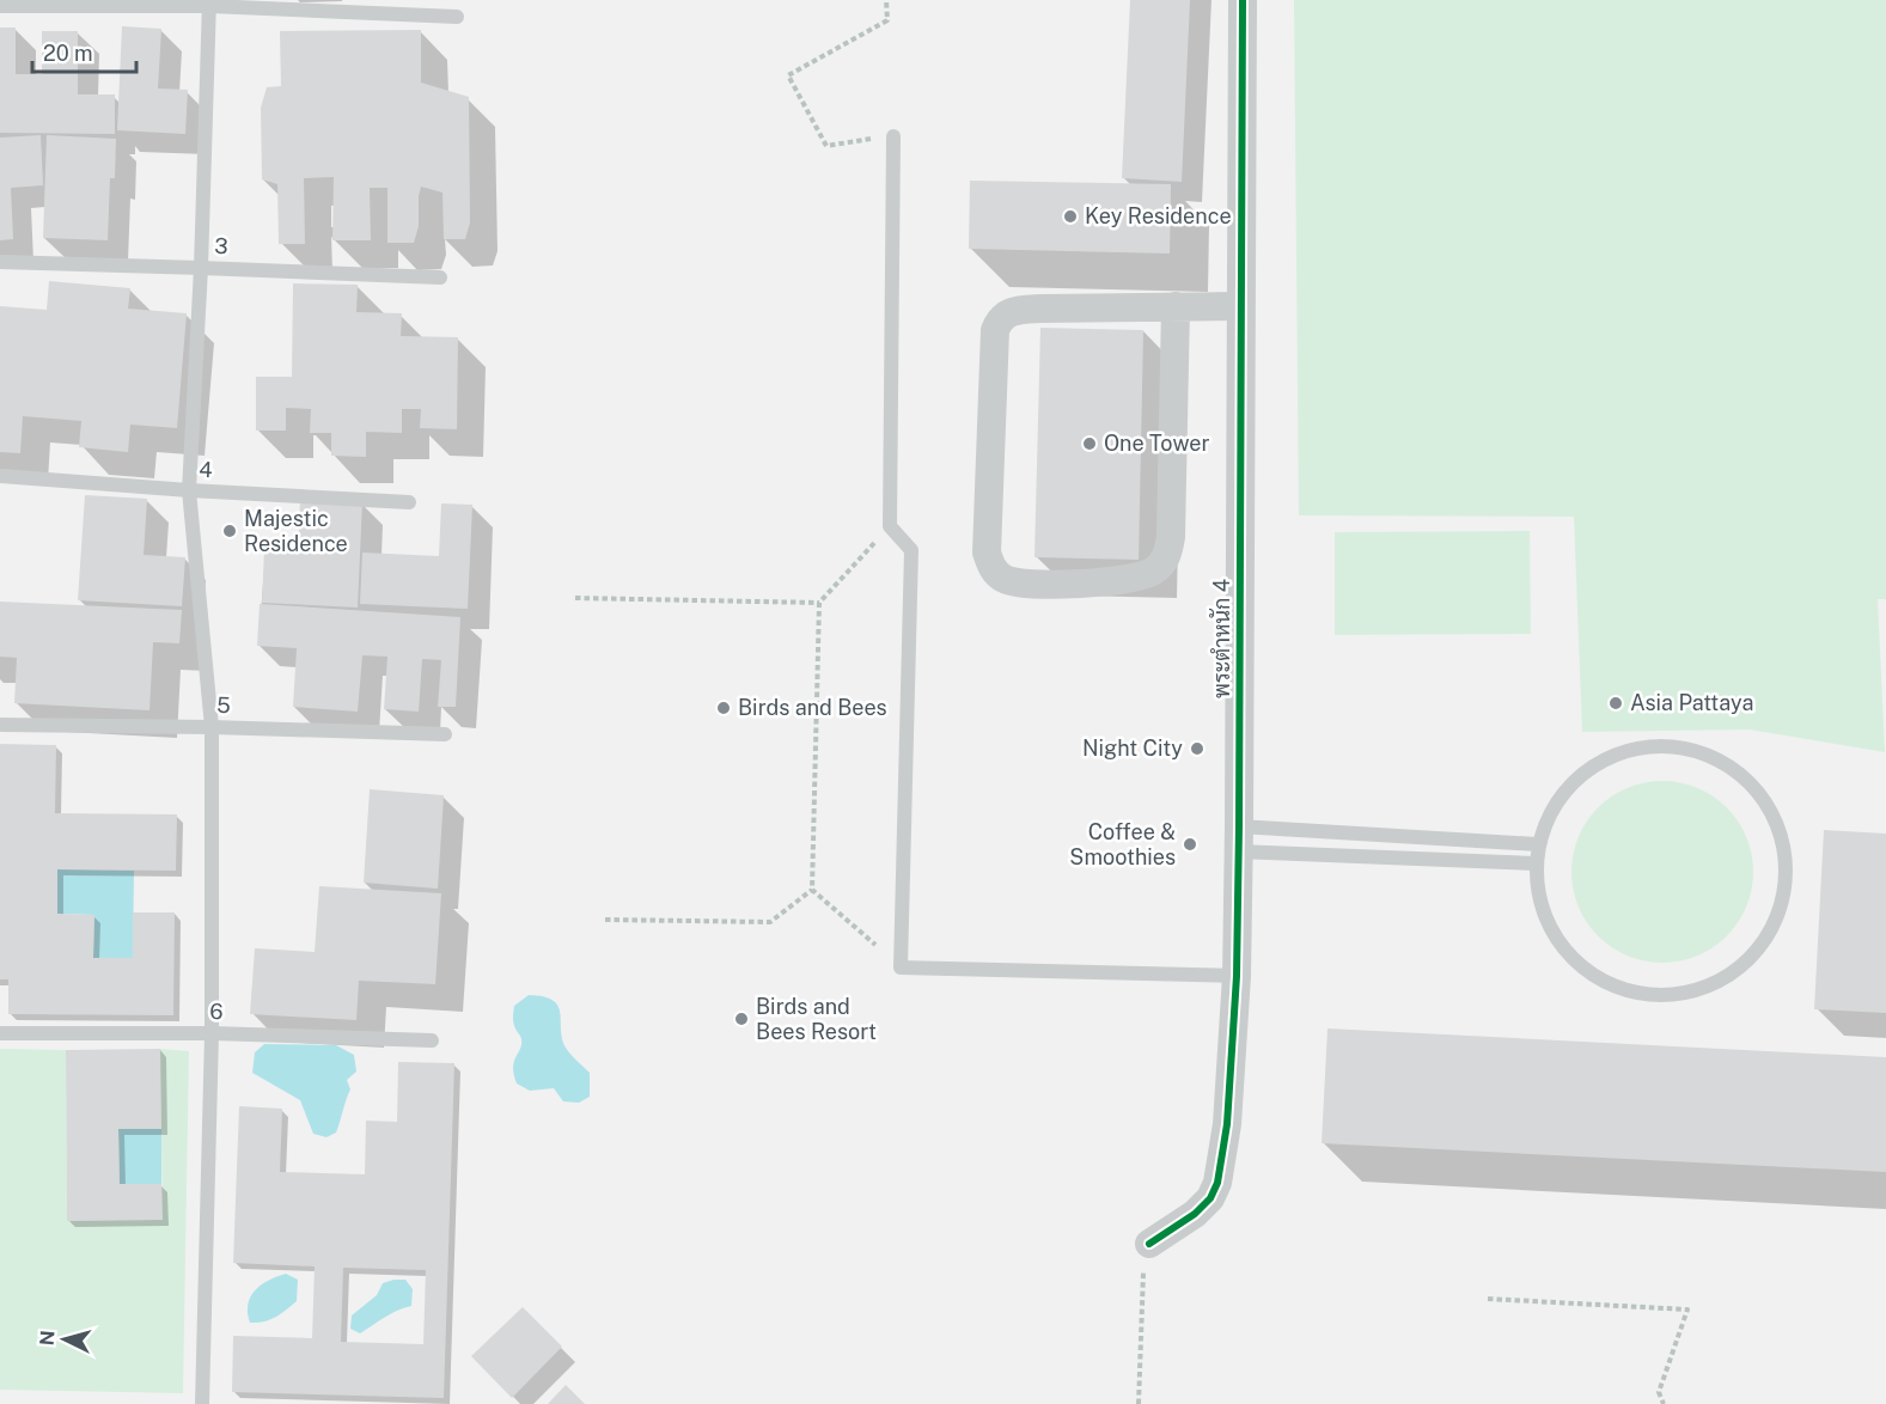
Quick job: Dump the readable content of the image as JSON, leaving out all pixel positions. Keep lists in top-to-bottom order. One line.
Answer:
{"streets":{"street":["พระตำหนัก 4"],"lane":["3","4","5","6"]},"places":["Key Residence","One Tower","Majestic Residence","Asia Pattaya","Birds and Bees","Night City","Coffee & Smoothies","Birds and Bees Resort"],"scale_bar":"20 m","north":"left"}
